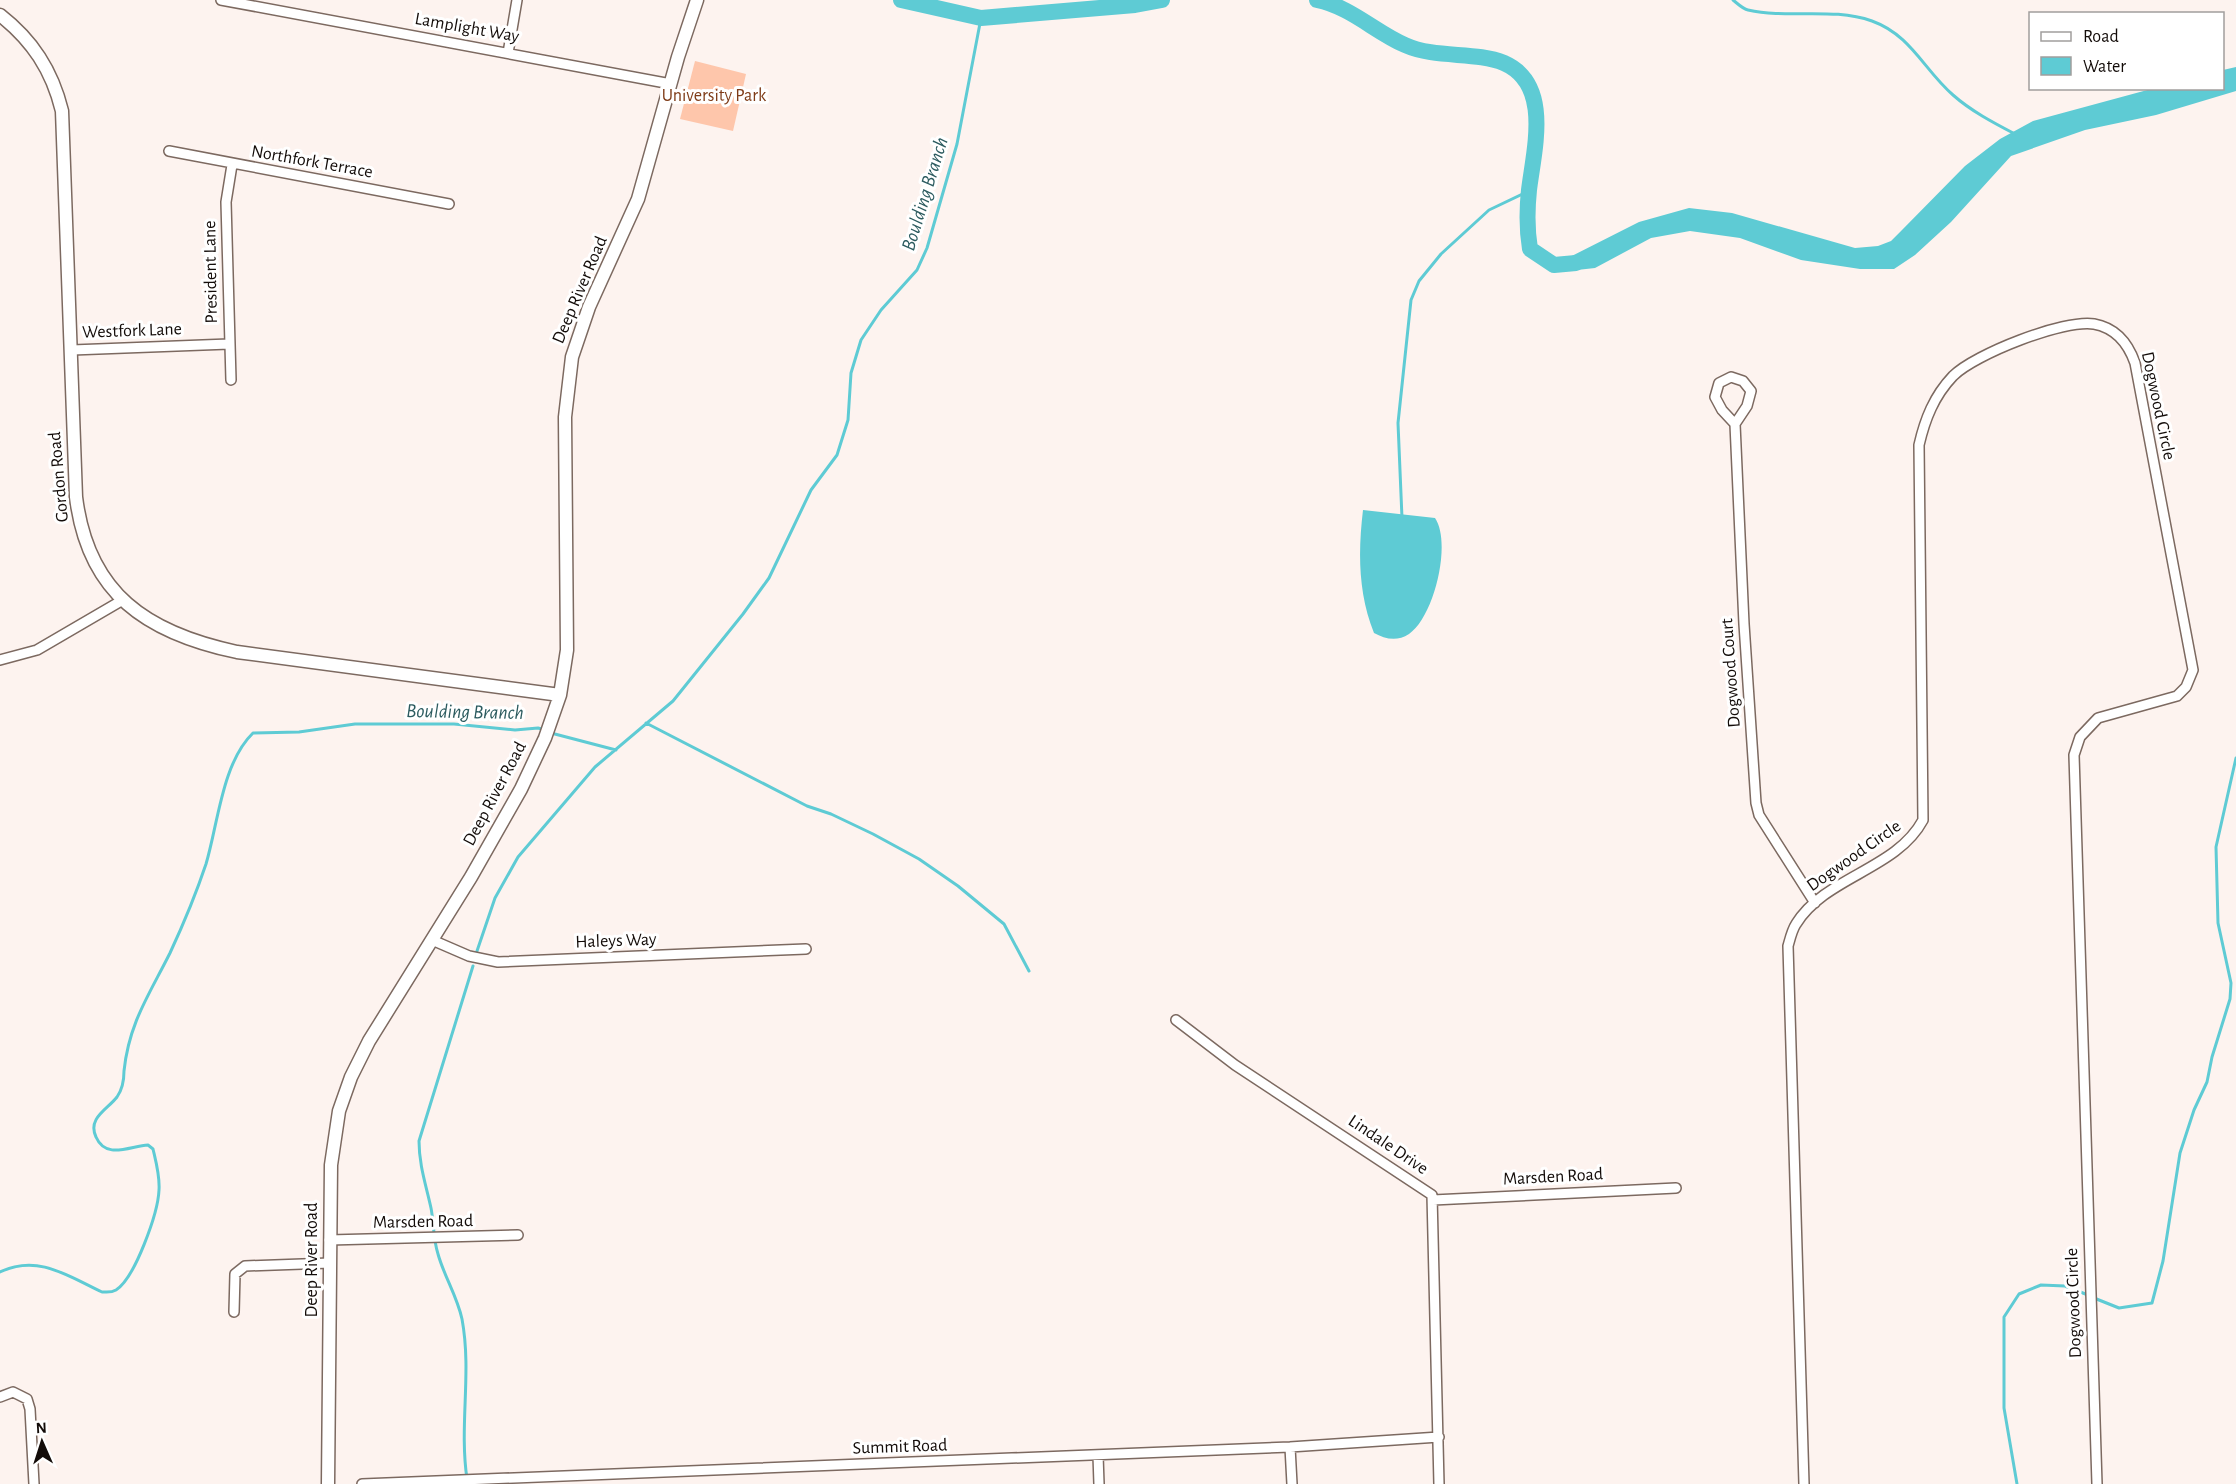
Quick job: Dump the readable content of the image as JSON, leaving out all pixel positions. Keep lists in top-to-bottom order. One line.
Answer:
{"streets":{"street":["Lamplight Way","Northfork Terrace","President Lane","Deep River Road","Westfork Lane","Dogwood Circle","Gordon Road","Dogwood Court","Haleys Way","Lindale Drive","Marsden Road","Summit Road"]},"crossings":[["Lamplight Way","Deep River Road"],["Northfork Terrace","President Lane"],["President Lane","Westfork Lane"],["Deep River Road","Gordon Road"],["Deep River Road","Haleys Way"],["Deep River Road","Marsden Road"],["Westfork Lane","Gordon Road"],["Dogwood Circle","Dogwood Court"],["Lindale Drive","Marsden Road"],["Lindale Drive","Summit Road"]],"water":["Boulding Branch"],"parks":["University Park"],"legend":["Road","Water"],"north":"top"}
